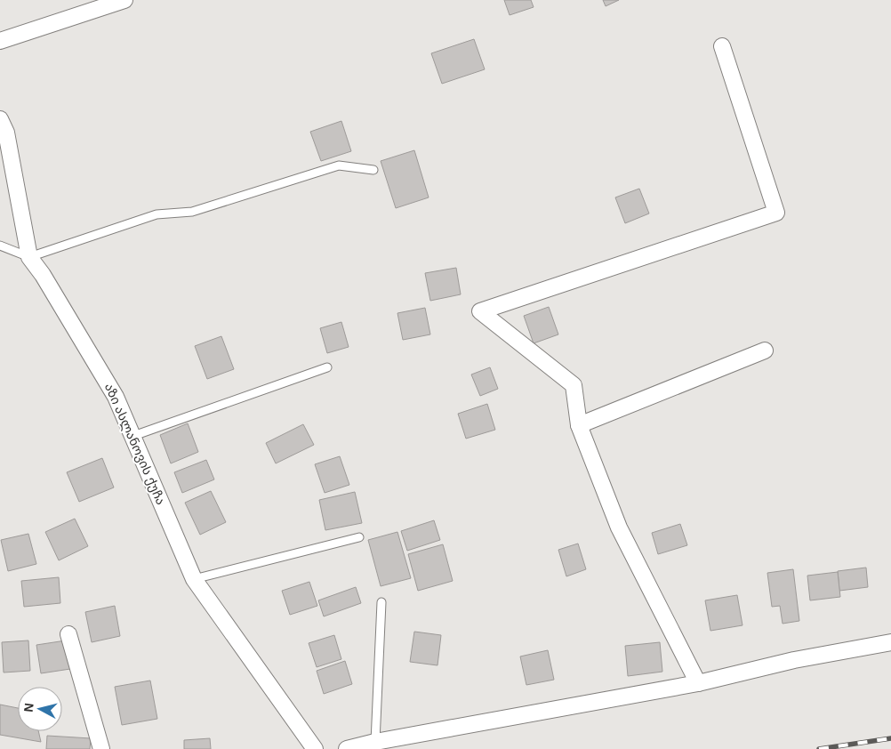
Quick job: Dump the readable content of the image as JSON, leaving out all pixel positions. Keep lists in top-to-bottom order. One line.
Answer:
{"streets":{"street":["აზი ასლანოვის ქუჩა"]},"north":"left"}
